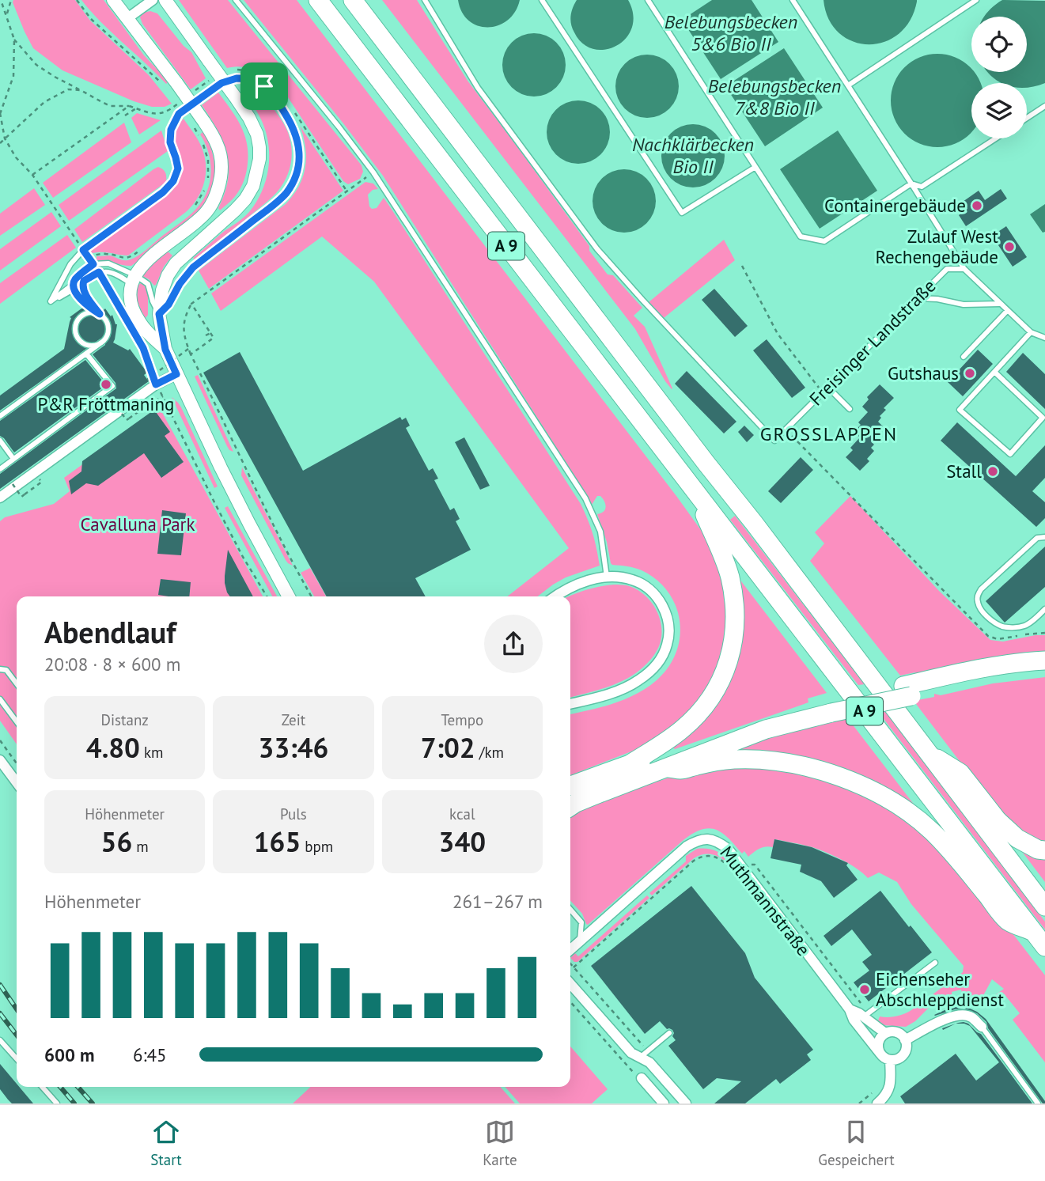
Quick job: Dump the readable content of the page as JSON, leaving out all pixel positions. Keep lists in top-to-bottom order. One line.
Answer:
{"streets":{"highway":["A 9"],"street":["Muthmannstraße"],"lane":["Freisinger Landstraße"]},"districts":["GROSSLAPPEN"],"water":["Belebungsbecken 5&6 Bio II","Belebungsbecken 7&8 Bio II","Nachklärbecken Bio II"],"parks":["Cavalluna Park"],"places":["Containergebäude","Zulauf West Rechengebäude","Gutshaus","P&R Fröttmaning","Stall","Eichenseher Abschleppdienst"],"page":{"heading":["Abendlauf","20:08 · 8 × 600 m"],"stats":[["Distanz","4.80 km"],["Zeit","33:46"],["Tempo","7:02 /km"],["Höhenmeter","56 m"],["Puls","165 bpm"],["kcal","340"]],"chart":["Höhenmeter","261–267 m"],"list":[{"name":"600 m","note":"6:45"}],"tabs":["Start","Karte","Gespeichert"]}}
